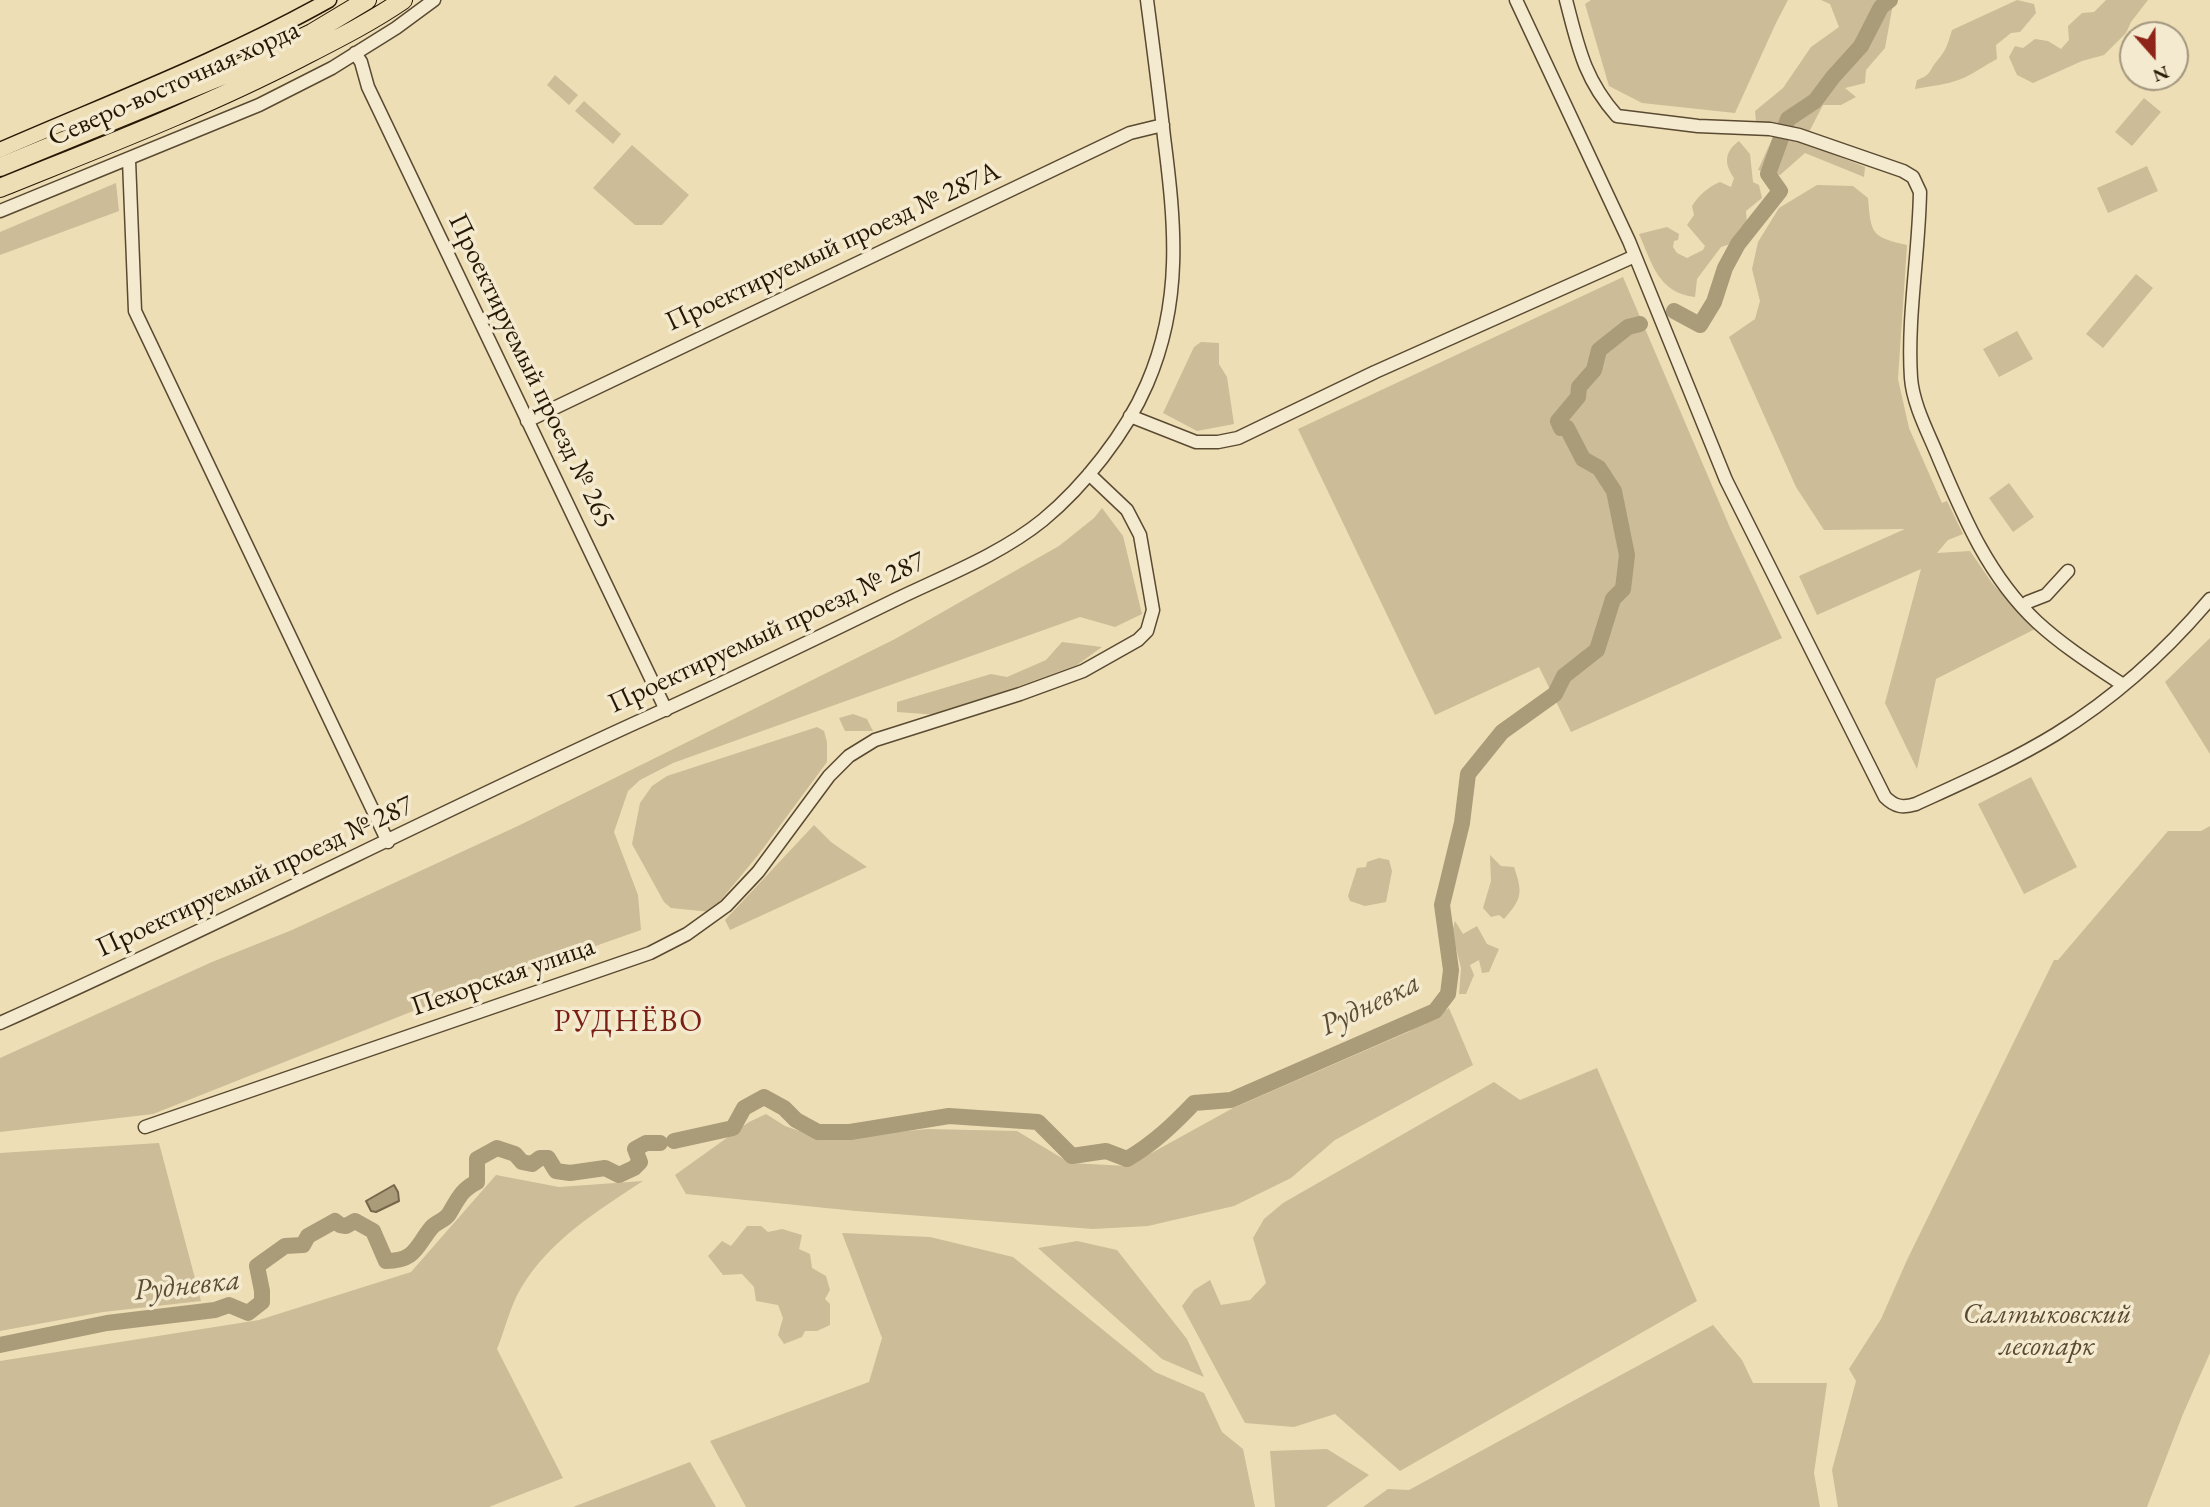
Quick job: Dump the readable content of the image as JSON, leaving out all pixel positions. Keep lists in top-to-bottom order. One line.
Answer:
{"streets":{"highway":["Северо-восточная хорда"],"street":["Проектируемый проезд № 287А","Проектируемый проезд № 265","Проектируемый проезд № 287","Пехорская улица"]},"crossings":[["Проектируемый проезд № 287А","Проектируемый проезд № 265"],["Проектируемый проезд № 287А","Проектируемый проезд № 287"],["Проектируемый проезд № 265","Проектируемый проезд № 287"],["Проектируемый проезд № 287","Пехорская улица"]],"districts":["РУДНЁВО"],"water":["Рудневка"],"parks":["Салтыковский лесопарк"],"north":"bottom"}
